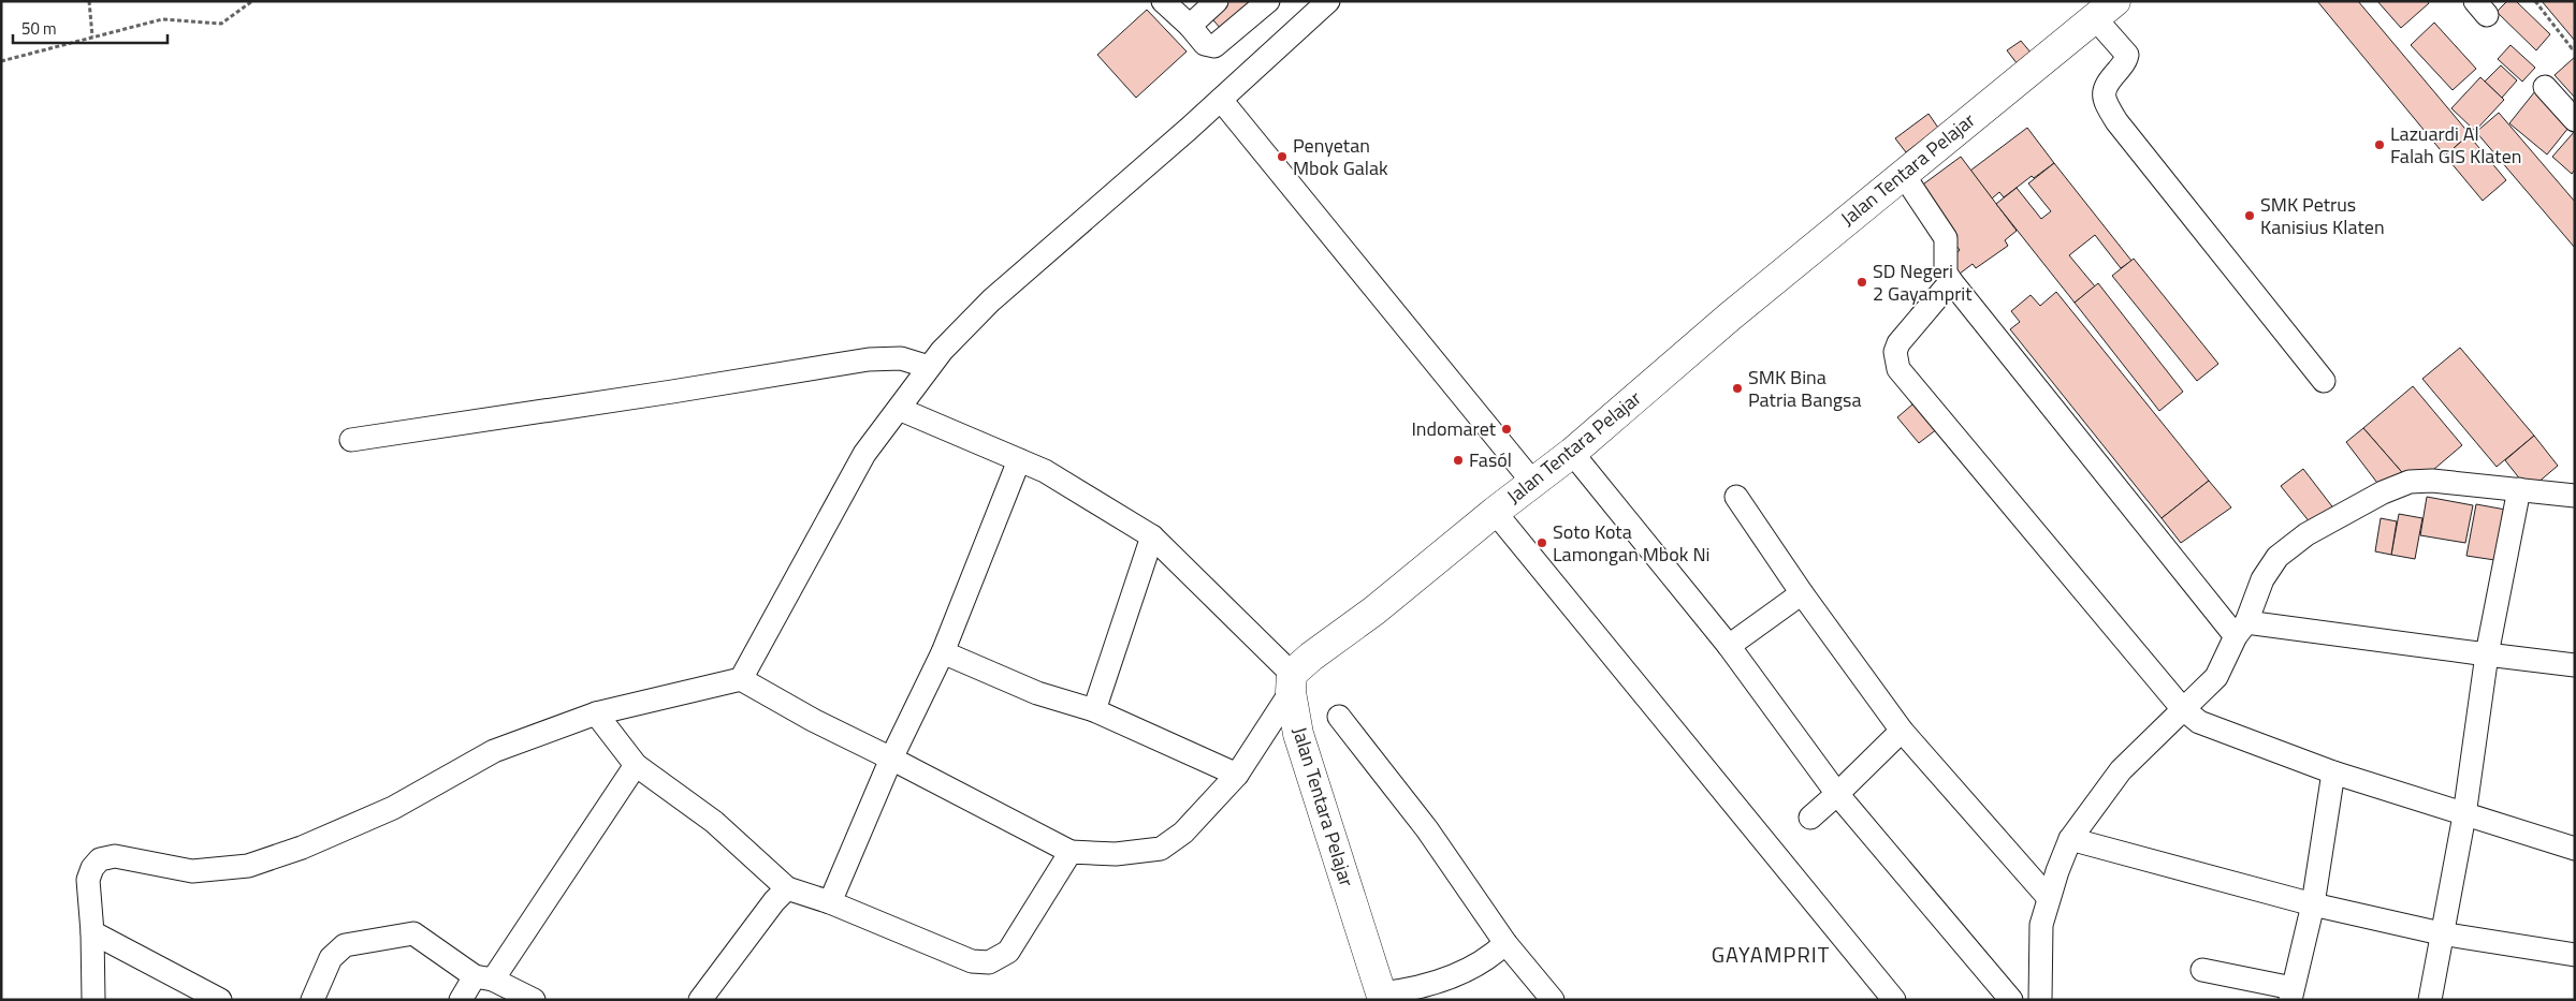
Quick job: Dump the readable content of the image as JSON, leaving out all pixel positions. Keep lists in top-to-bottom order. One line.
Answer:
{"streets":{"main road":["Jalan Tentara Pelajar"]},"districts":["GAYAMPRIT"],"places":["Lazuardi Al Falah GIS Klaten","Penyetan Mbok Galak","SMK Petrus Kanisius Klaten","SD Negeri 2 Gayamprit","SMK Bina Patria Bangsa","Indomaret","Fasól","Soto Kota Lamongan Mbok Ni"],"scale_bar":"50 m"}
